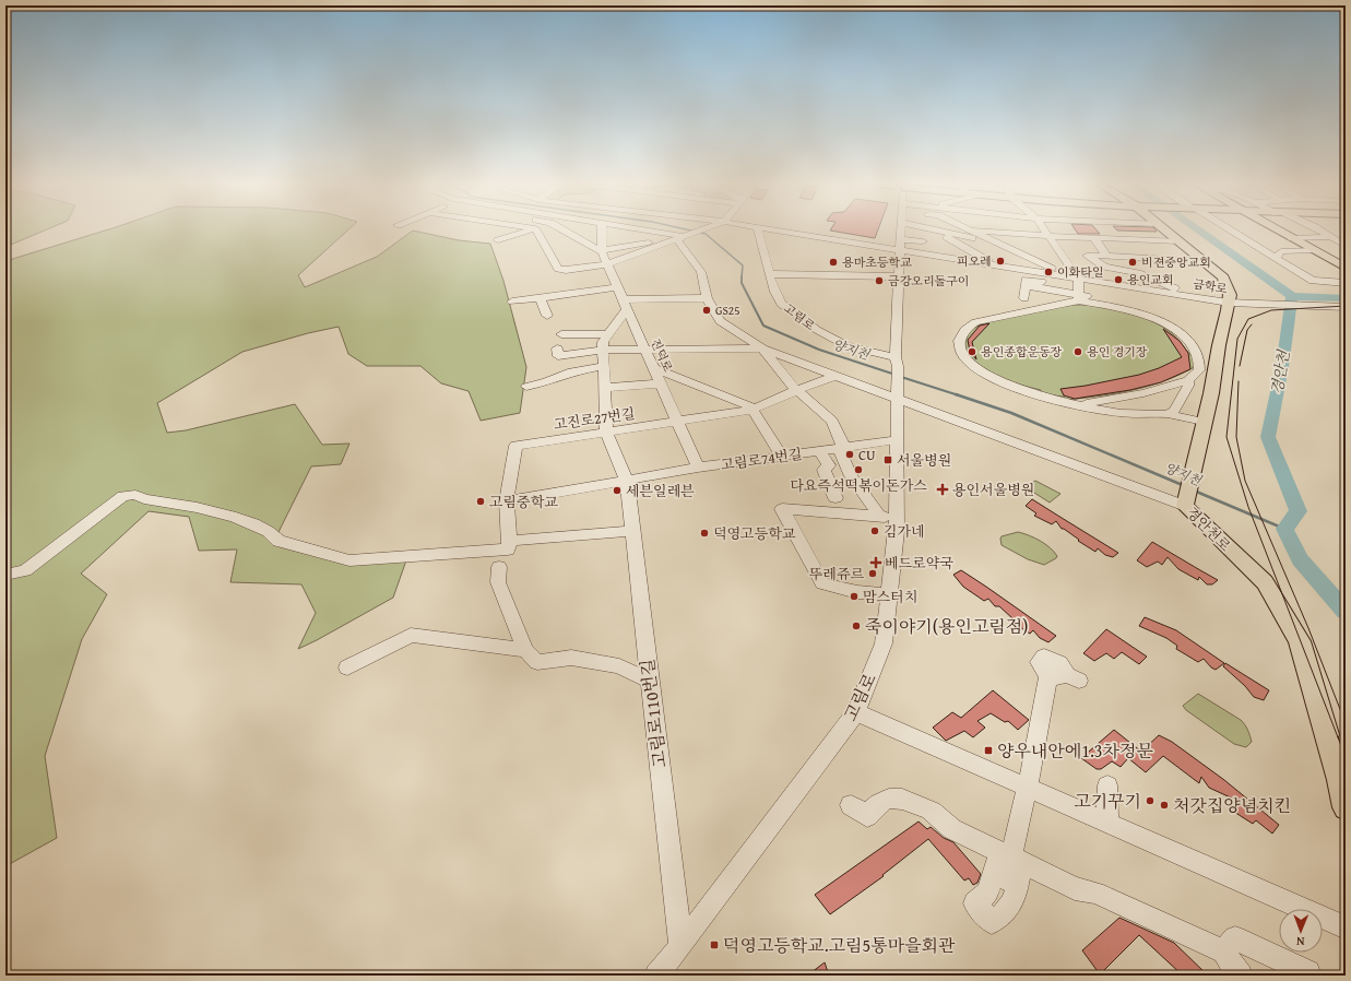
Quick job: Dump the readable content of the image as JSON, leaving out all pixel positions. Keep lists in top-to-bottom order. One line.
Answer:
{"streets":{"main road":["경안천로"],"street":["금학로","고림로","진덕로","고진로27번길","고림로74번길","고림로110번길"]},"crossings":[["금학로","고림로"],["금학로","경안천로"],["고림로","고림로74번길"],["고림로","고림로110번길"],["진덕로","고진로27번길"],["진덕로","고림로74번길"],["고진로27번길","고림로74번길"],["고림로74번길","고림로110번길"]],"water":["양지천","경안천"],"places":{"other":["피오레","용마초등학교","비젼중앙교회","이화타일","용인교회","금강오리돌구이","GS25","용인종합운동장","용인 경기장","CU","다요즉석떡볶이돈가스","세븐일레븐","고림중학교","김가네","덕영고등학교","뚜레쥬르","맘스터치","죽이야기(용인고림점)","고기꾸기","처갓집양념치킨"],"transit":["서울병원","양우내안에1.3차정문","덕영고등학교.고림5통마을회관"],"health":["용인서울병원","베드로약국"]},"north":"bottom"}
